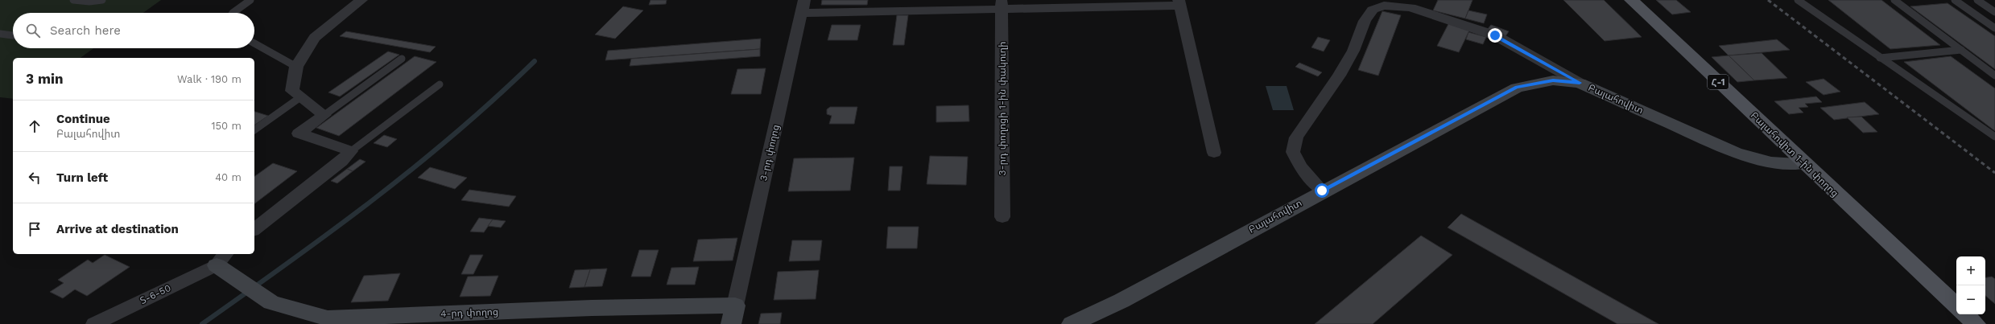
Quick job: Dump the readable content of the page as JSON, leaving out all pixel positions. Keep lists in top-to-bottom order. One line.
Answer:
{"streets":{"main road":["Հ-1","Բալահովիտ 1-ին փողոց"],"street":["Բալահովիտ","3-րդ փողոցի 1-ին փակուղի","3-րդ փողոց","Տ-6-50","4-րդ փողոց"]},"crossings":[["Բալահովիտ","Բալահովիտ 1-ին փողոց"],["3-րդ փողոց","4-րդ փողոց"],["Տ-6-50","4-րդ փողոց"]],"page":{"search":"Search here","heading":["3 min","Walk · 190 m"],"list":[["Continue","Բալահովիտ","150 m"],["Turn left","40 m"],"Arrive at destination"],"map_buttons":["+","−"]}}
